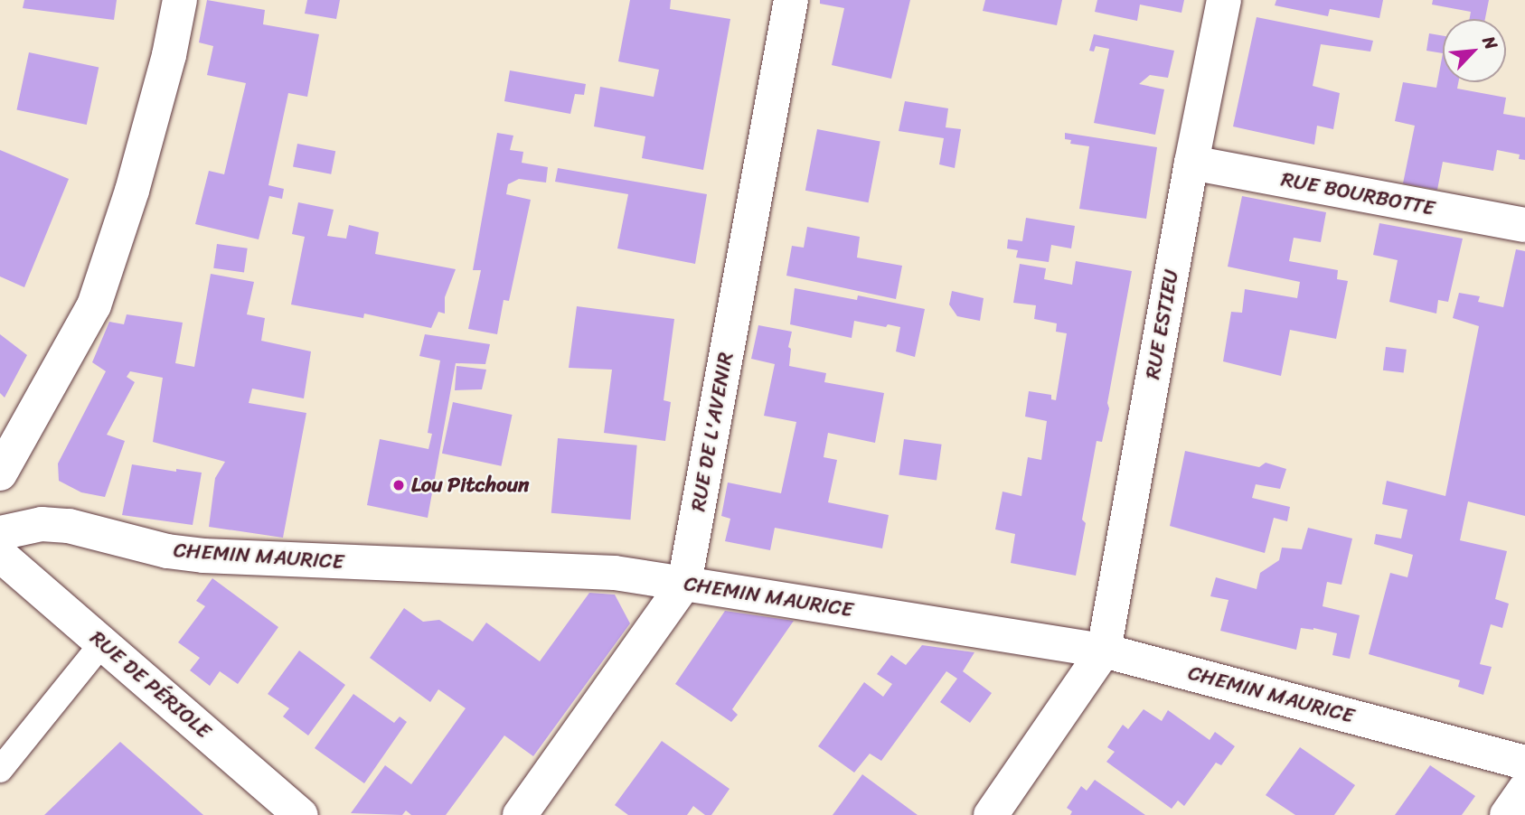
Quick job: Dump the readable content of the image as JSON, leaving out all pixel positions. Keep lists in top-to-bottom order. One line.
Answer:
{"streets":{"street":["RUE BOURBOTTE","RUE ESTIEU","RUE DE L'AVENIR","CHEMIN MAURICE","RUE DE PÉRIOLE"]},"crossings":[["RUE BOURBOTTE","RUE ESTIEU"],["RUE ESTIEU","CHEMIN MAURICE"],["RUE DE L'AVENIR","CHEMIN MAURICE"]],"places":["Lou Pitchoun"],"north":"top right"}
